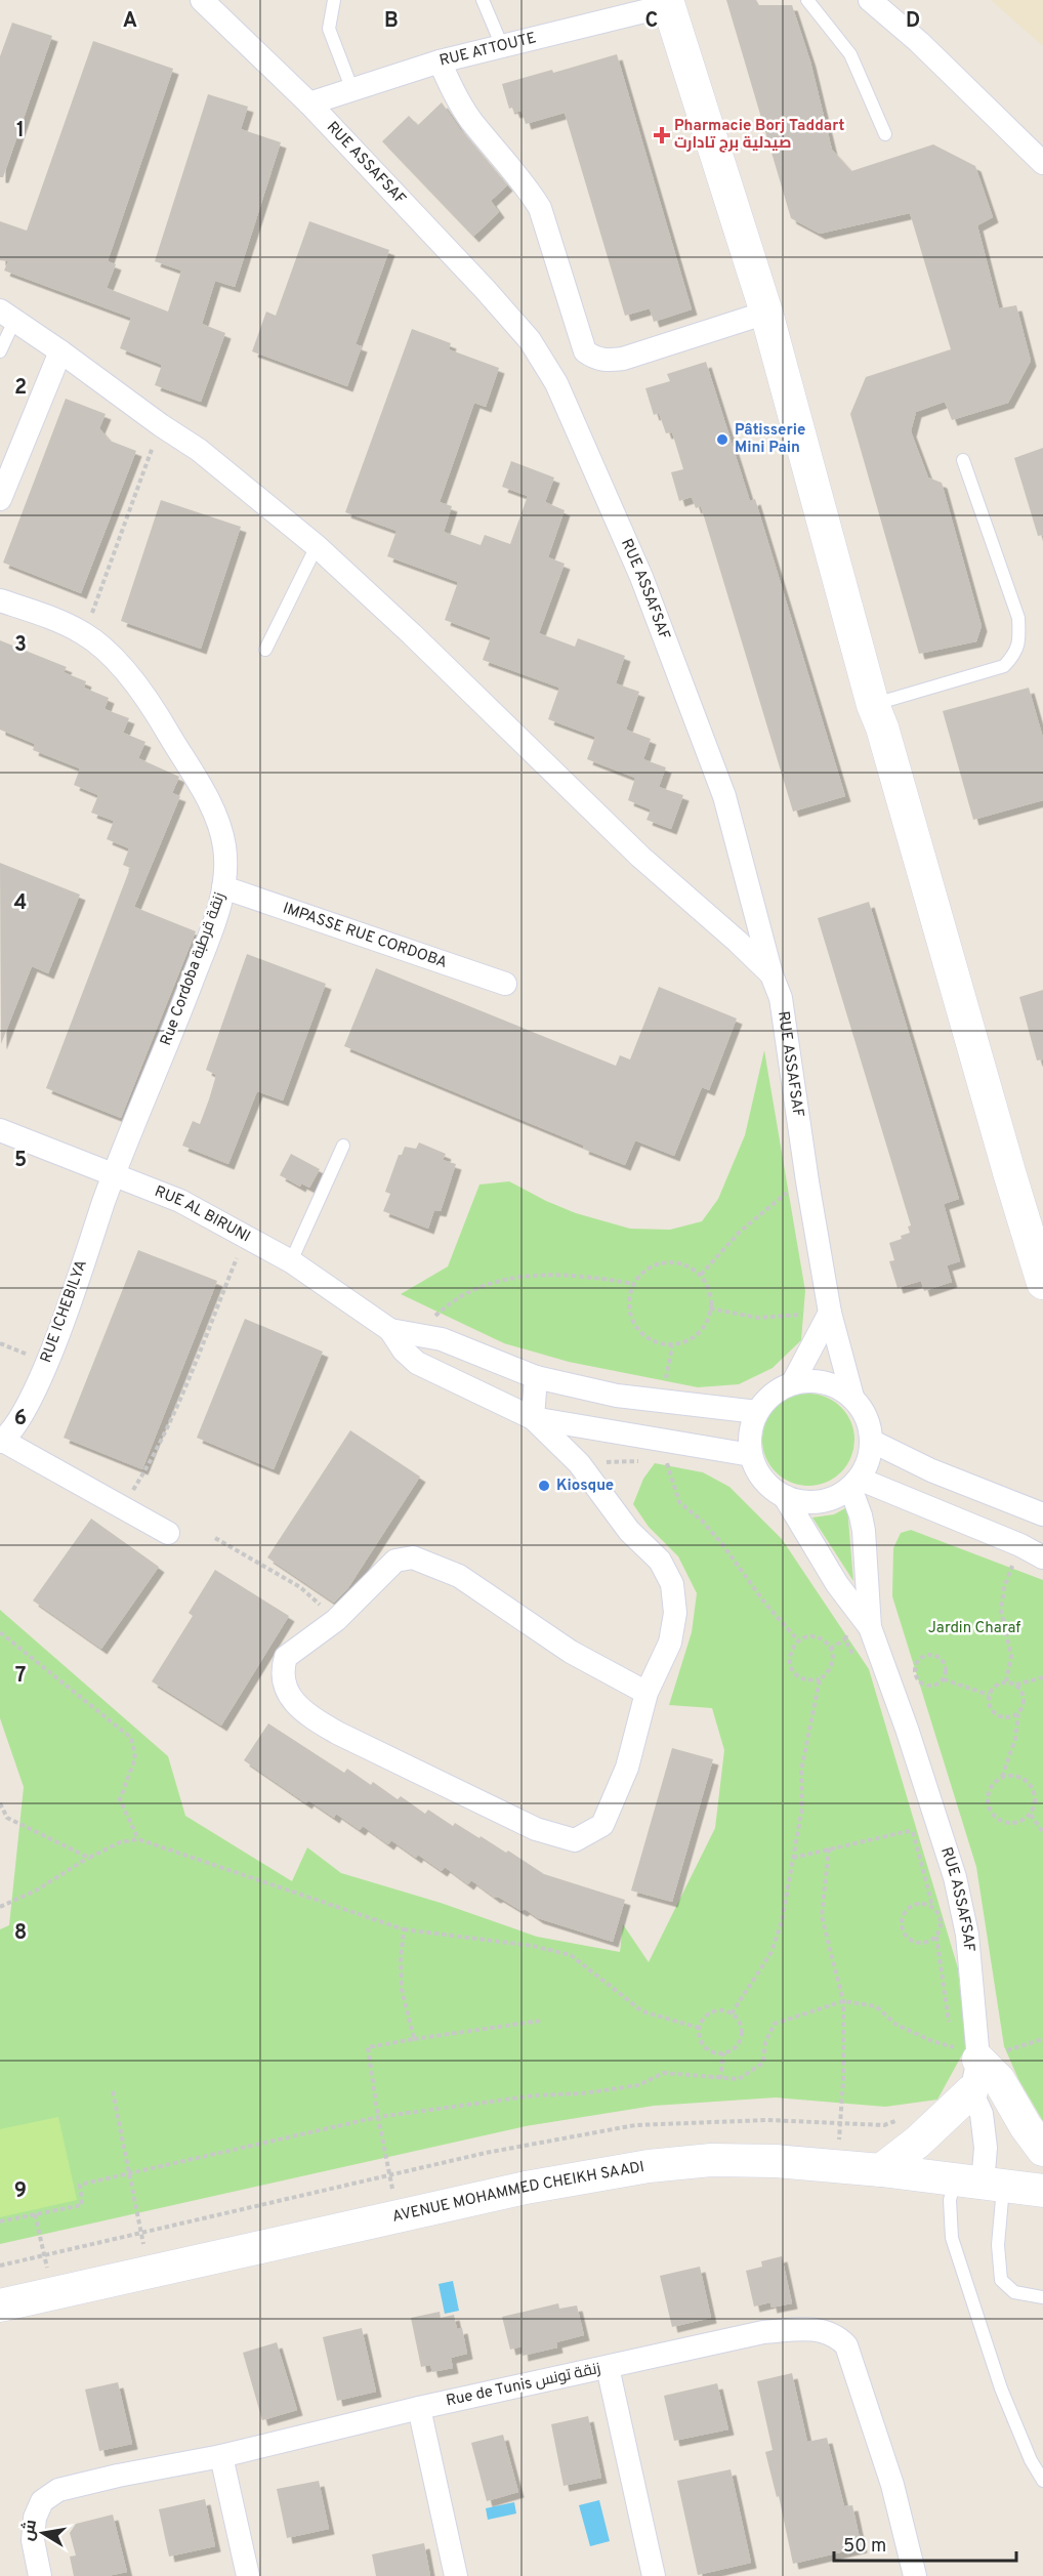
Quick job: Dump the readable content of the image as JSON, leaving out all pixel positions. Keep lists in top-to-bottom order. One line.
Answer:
{"streets":{"main road":["AVENUE MOHAMMED CHEIKH SAADI"],"street":["RUE ATTOUTE","RUE ASSAFSAF","IMPASSE RUE CORDOBA","Rue Cordoba زنقة قرطبة","RUE AL BIRUNI","RUE ICHEBILYA","Rue de Tunis زنقة تونس"]},"crossings":[["RUE ATTOUTE","RUE ASSAFSAF"],["IMPASSE RUE CORDOBA","Rue Cordoba زنقة قرطبة"],["Rue Cordoba زنقة قرطبة","RUE AL BIRUNI"],["Rue Cordoba زنقة قرطبة","RUE ICHEBILYA"],["RUE AL BIRUNI","RUE ICHEBILYA"]],"parks":["Jardin Charaf"],"places":{"health":["Pharmacie Borj Taddart صيدلية برج تادارت"],"other":["Pâtisserie Mini Pain","Kiosque"]},"scale_bar":"50 m","north":"left","grid":{"columns":["A","B","C","D"],"rows":["1","2","3","4","5","6","7","8","9"]}}
